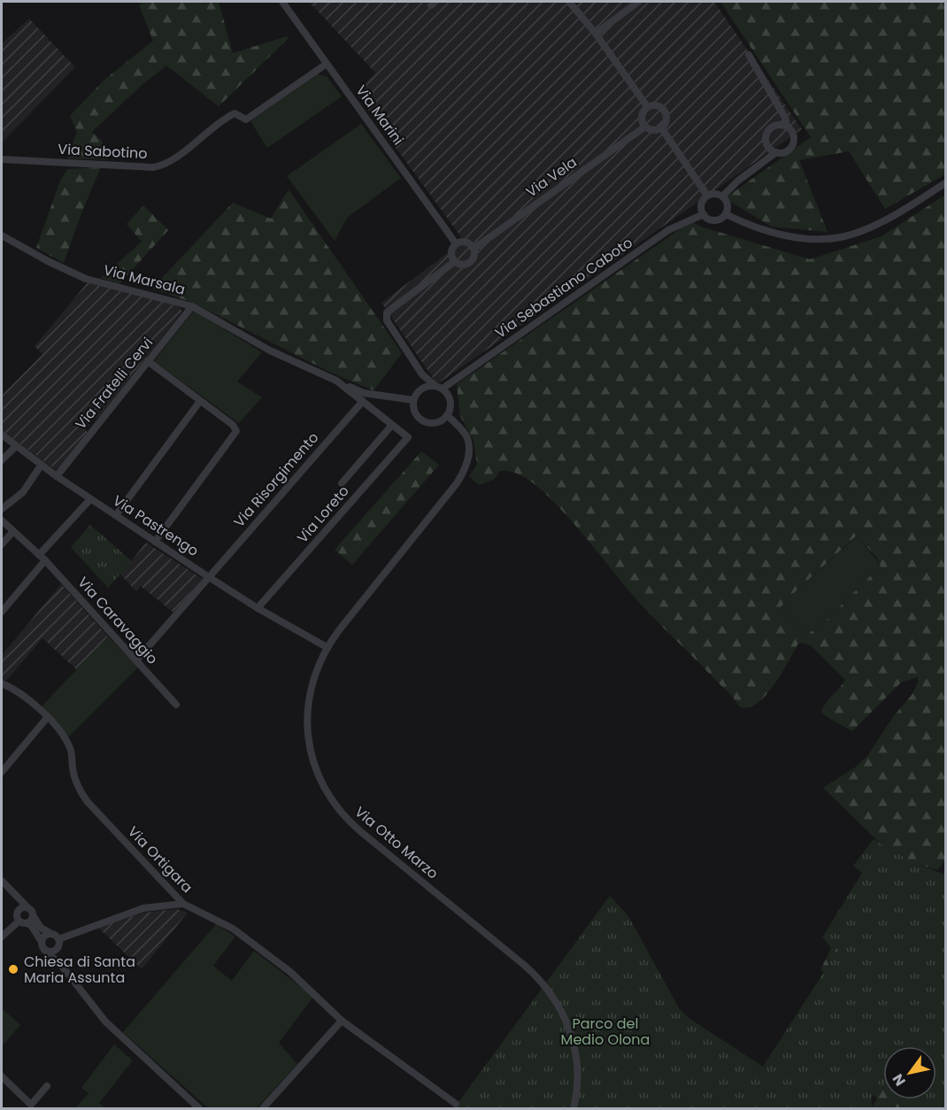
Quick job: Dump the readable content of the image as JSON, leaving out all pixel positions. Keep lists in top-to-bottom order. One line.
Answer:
{"streets":{"street":["Via Marini","Via Sabotino","Via Vela","Via Marsala","Via Sebastiano Caboto","Via Fratelli Cervi","Via Risorgimento","Via Loreto","Via Pastrengo","Via Caravaggio","Via Otto Marzo","Via Ortigara"]},"crossings":[["Via Marini","Via Sabotino"],["Via Marini","Via Vela"],["Via Vela","Via Marsala"],["Via Vela","Via Sebastiano Caboto"],["Via Vela","Via Otto Marzo"],["Via Marsala","Via Sebastiano Caboto"],["Via Marsala","Via Fratelli Cervi"],["Via Marsala","Via Risorgimento"],["Via Marsala","Via Loreto"],["Via Marsala","Via Otto Marzo"],["Via Sebastiano Caboto","Via Otto Marzo"],["Via Fratelli Cervi","Via Pastrengo"],["Via Risorgimento","Via Pastrengo"],["Via Risorgimento","Via Caravaggio"],["Via Loreto","Via Pastrengo"],["Via Pastrengo","Via Otto Marzo"]],"parks":["Parco del Medio Olona"],"places":["Chiesa di Santa Maria Assunta"],"north":"bottom left"}
